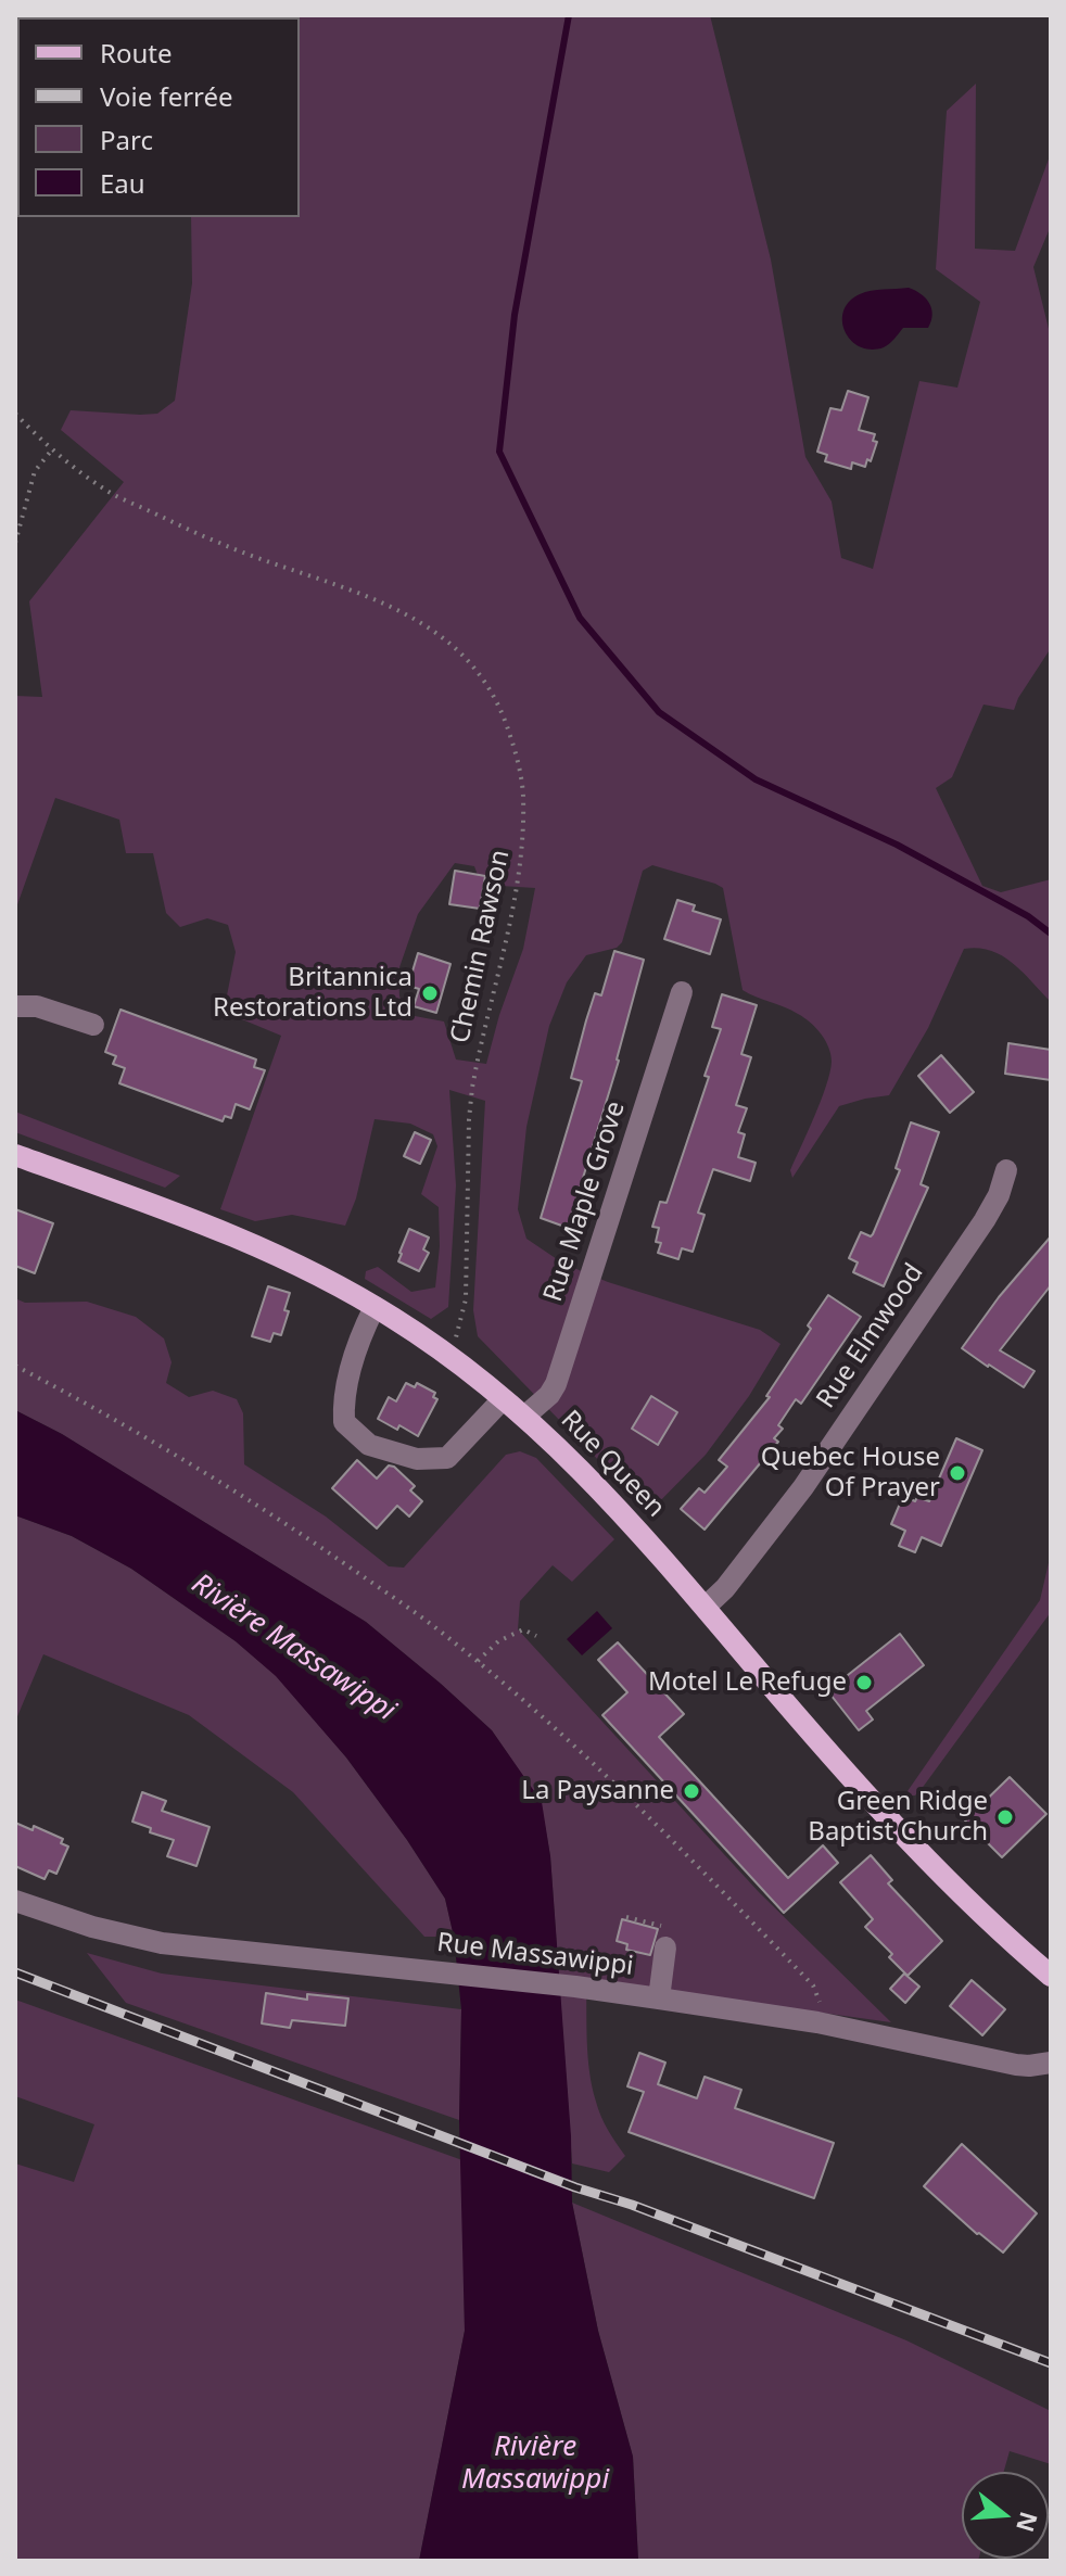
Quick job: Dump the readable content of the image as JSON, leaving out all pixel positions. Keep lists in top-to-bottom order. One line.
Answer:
{"streets":{"main road":["Rue Queen"],"street":["Rue Maple Grove","Rue Elmwood","Rue Massawippi"],"path":["Chemin Rawson"]},"crossings":[["Chemin Rawson","Rue Queen"],["Rue Maple Grove","Rue Queen"],["Rue Elmwood","Rue Queen"]],"water":["Rivière Massawippi"],"places":["Britannica Restorations Ltd","Quebec House Of Prayer","Motel Le Refuge","La Paysanne","Green Ridge Baptist Church"],"legend":["Route","Voie ferrée","Parc","Eau"],"north":"right"}
